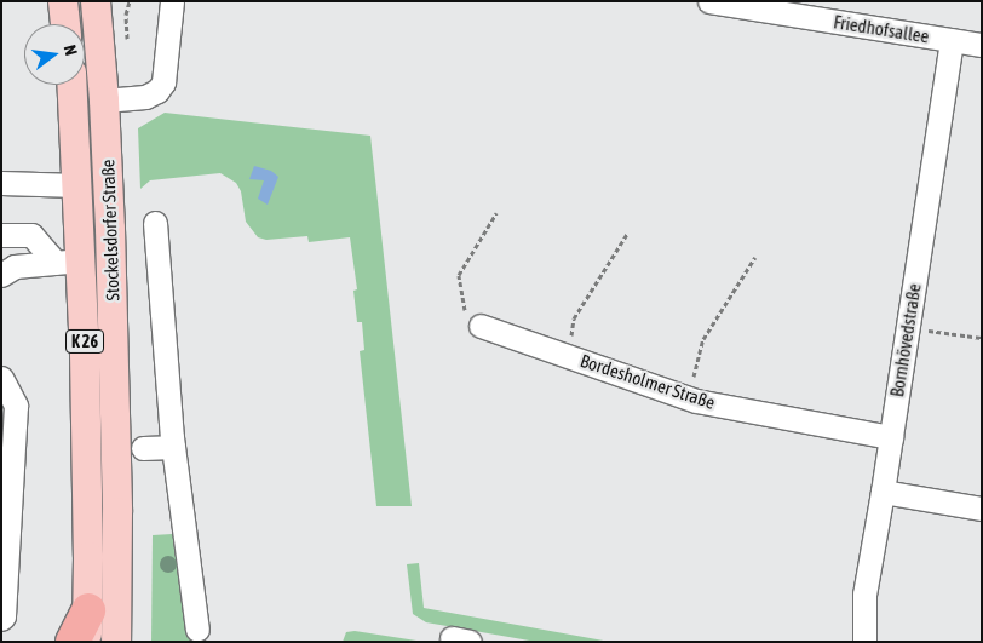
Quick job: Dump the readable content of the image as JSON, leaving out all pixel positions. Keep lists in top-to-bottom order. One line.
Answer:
{"streets":{"main road":["Stockelsdorfer Straße","K 26"],"street":["Friedhofsallee","Bornhövedstraße","Bordesholmer Straße"]},"crossings":[["Friedhofsallee","Bornhövedstraße"],["Bornhövedstraße","Bordesholmer Straße"]],"north":"right"}
